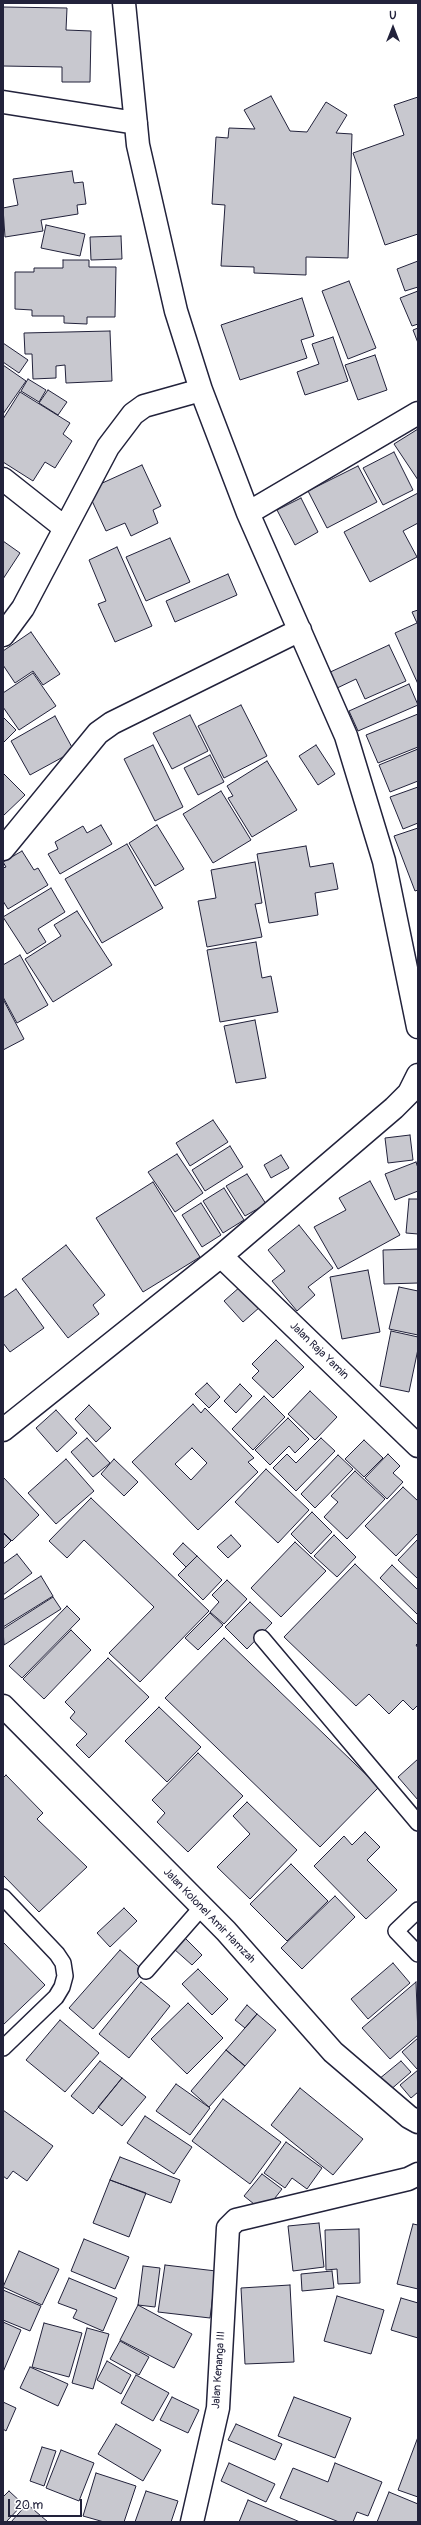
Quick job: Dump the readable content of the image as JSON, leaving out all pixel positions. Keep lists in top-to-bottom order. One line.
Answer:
{"streets":{"street":["Jalan Raja Yamin","Jalan Kolonel Amir Hamzah","Jalan Kenanga III"]},"scale_bar":"20 m","north":"top"}
